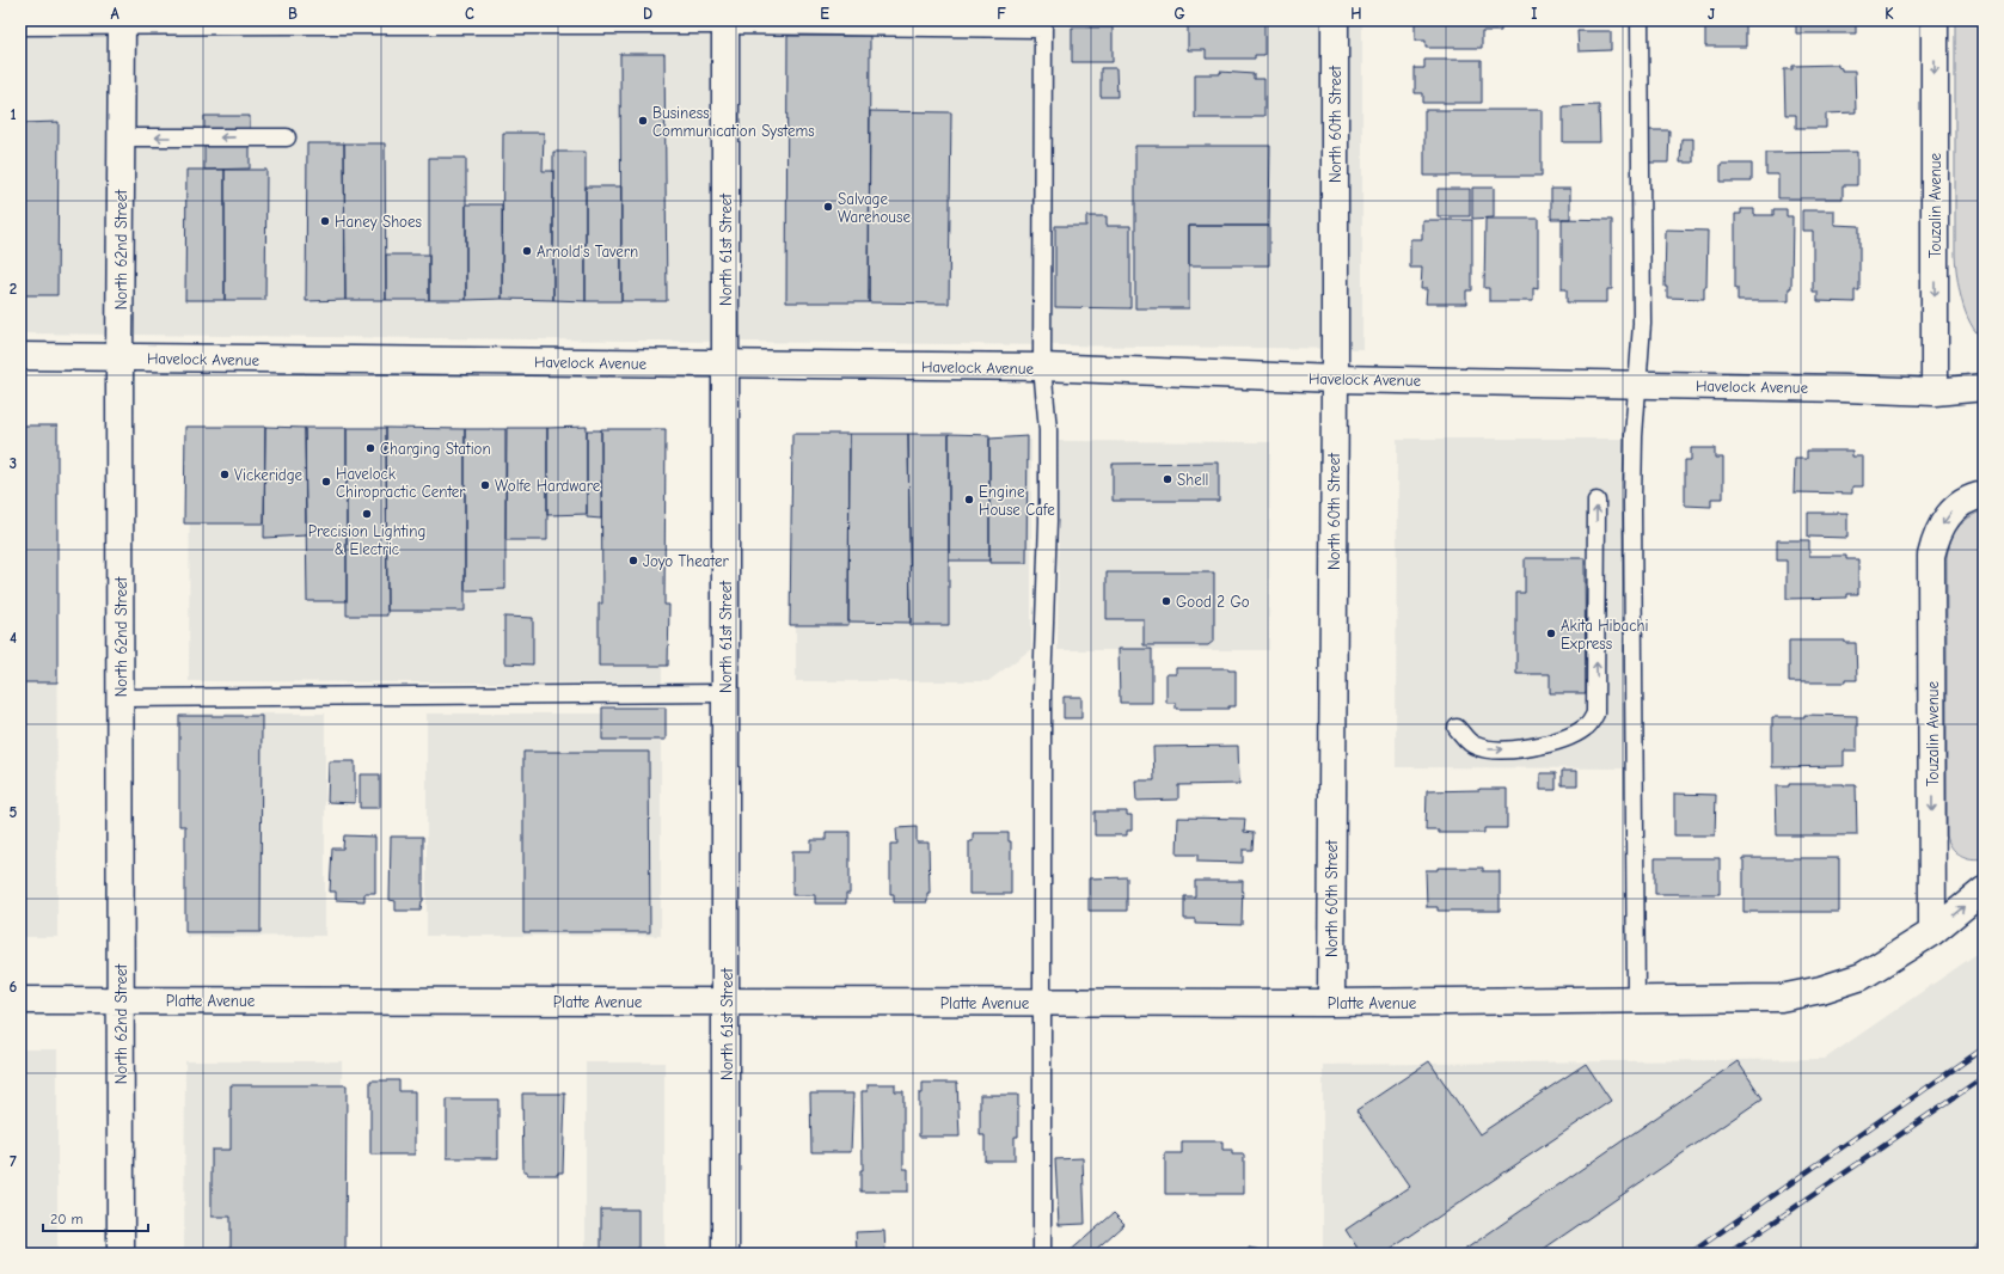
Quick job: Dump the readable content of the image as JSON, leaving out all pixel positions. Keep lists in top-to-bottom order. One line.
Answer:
{"streets":{"street":["North 60th Street","Touzalin Avenue","North 62nd Street","North 61st Street","Havelock Avenue","Platte Avenue"]},"crossings":[["North 60th Street","Havelock Avenue"],["North 60th Street","Platte Avenue"],["Touzalin Avenue","Havelock Avenue"],["Touzalin Avenue","Platte Avenue"],["North 62nd Street","Havelock Avenue"],["North 62nd Street","Platte Avenue"],["North 61st Street","Havelock Avenue"],["North 61st Street","Platte Avenue"]],"one_way":["Touzalin Avenue"],"places":["Business Communication Systems","Salvage Warehouse","Haney Shoes","Arnold's Tavern","Charging Station","Vickeridge","Shell","Havelock Chiropractic Center","Wolfe Hardware","Engine House Cafe","Precision Lighting & Electric","Joyo Theater","Good 2 Go","Akita Hibachi Express"],"scale_bar":"20 m","grid":{"columns":["A","B","C","D","E","F","G","H","I","J","K"],"rows":["1","2","3","4","5","6","7"]}}
